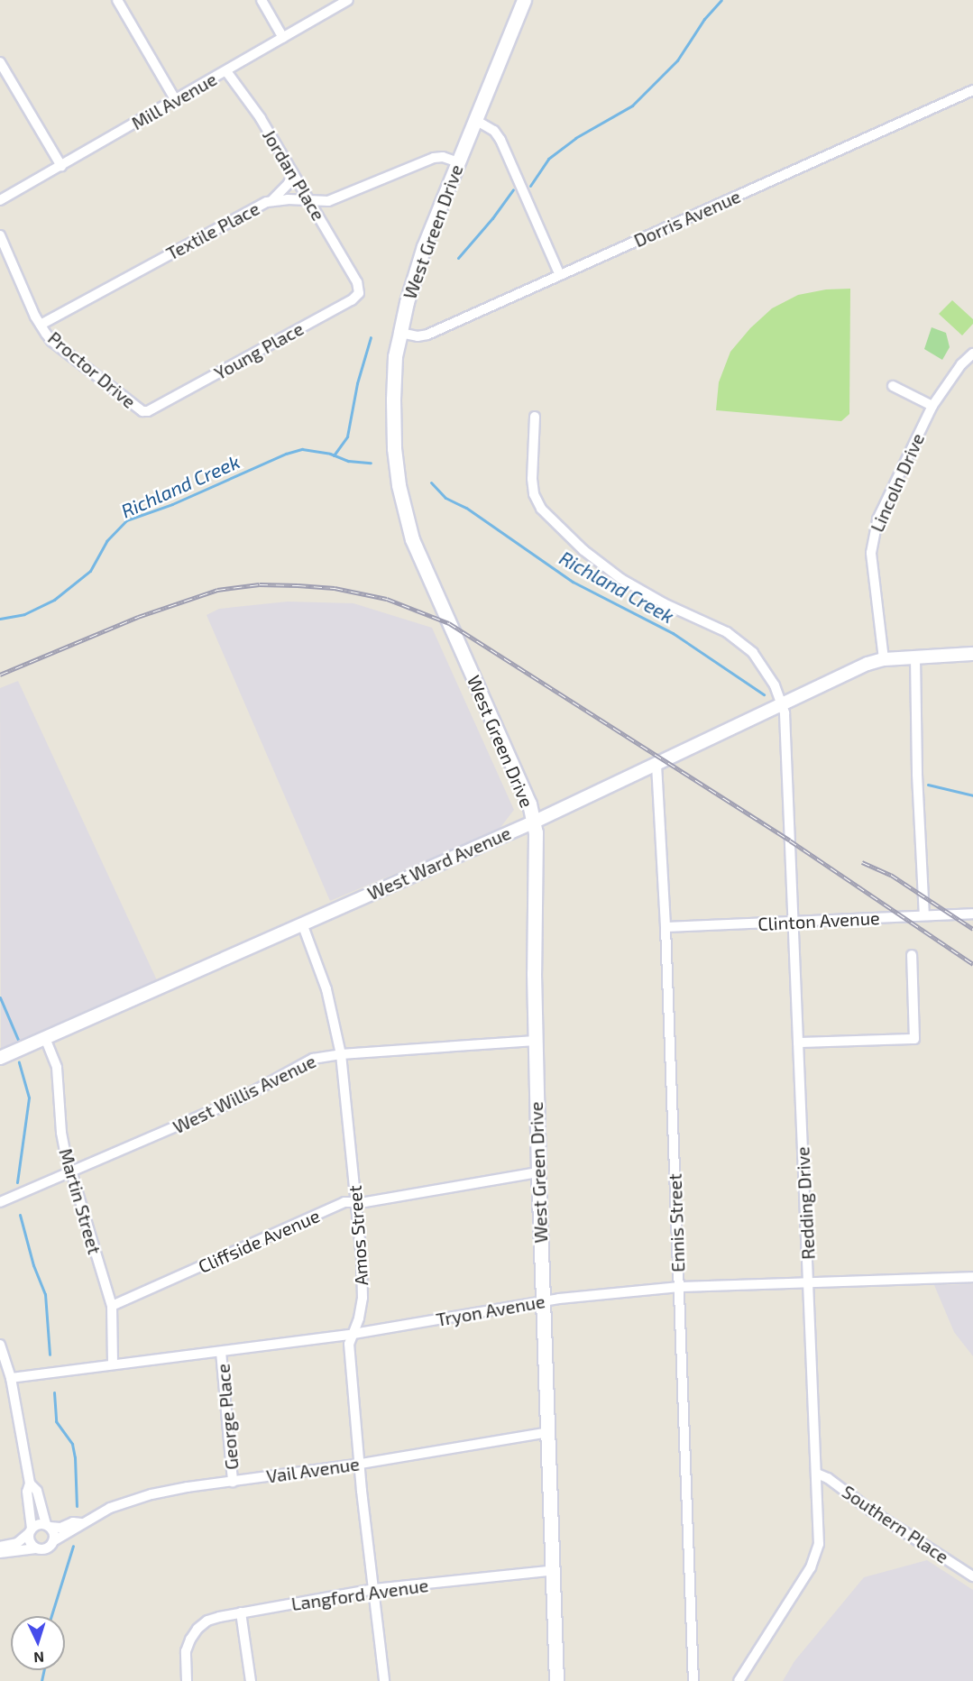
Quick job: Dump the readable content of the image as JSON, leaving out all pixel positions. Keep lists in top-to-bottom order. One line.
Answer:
{"streets":{"main road":["West Green Drive"],"street":["Mill Avenue","Jordan Place","Dorris Avenue","Textile Place","Young Place","Proctor Drive","Lincoln Drive","West Ward Avenue","Clinton Avenue","West Willis Avenue","Martin Street","Redding Drive","Ennis Street","Amos Street","Cliffside Avenue","Tryon Avenue","George Place","Vail Avenue","Southern Place","Langford Avenue"]},"crossings":[["Mill Avenue","Jordan Place"],["Jordan Place","Textile Place"],["Jordan Place","Young Place"],["Dorris Avenue","West Green Drive"],["Textile Place","West Green Drive"],["Textile Place","Proctor Drive"],["West Green Drive","West Ward Avenue"],["West Green Drive","West Willis Avenue"],["West Green Drive","Cliffside Avenue"],["West Green Drive","Tryon Avenue"],["West Green Drive","Vail Avenue"],["West Green Drive","Langford Avenue"],["Young Place","Proctor Drive"],["Lincoln Drive","West Ward Avenue"],["West Ward Avenue","Martin Street"],["West Ward Avenue","Redding Drive"],["West Ward Avenue","Ennis Street"],["West Ward Avenue","Amos Street"],["Clinton Avenue","Redding Drive"],["Clinton Avenue","Ennis Street"],["West Willis Avenue","Martin Street"],["West Willis Avenue","Amos Street"],["Martin Street","Cliffside Avenue"],["Martin Street","Tryon Avenue"],["Redding Drive","Tryon Avenue"],["Redding Drive","Southern Place"],["Ennis Street","Tryon Avenue"],["Amos Street","Cliffside Avenue"],["Amos Street","Tryon Avenue"],["Amos Street","Vail Avenue"],["Amos Street","Langford Avenue"],["Tryon Avenue","George Place"],["George Place","Vail Avenue"]],"water":["Richland Creek"],"north":"bottom"}
